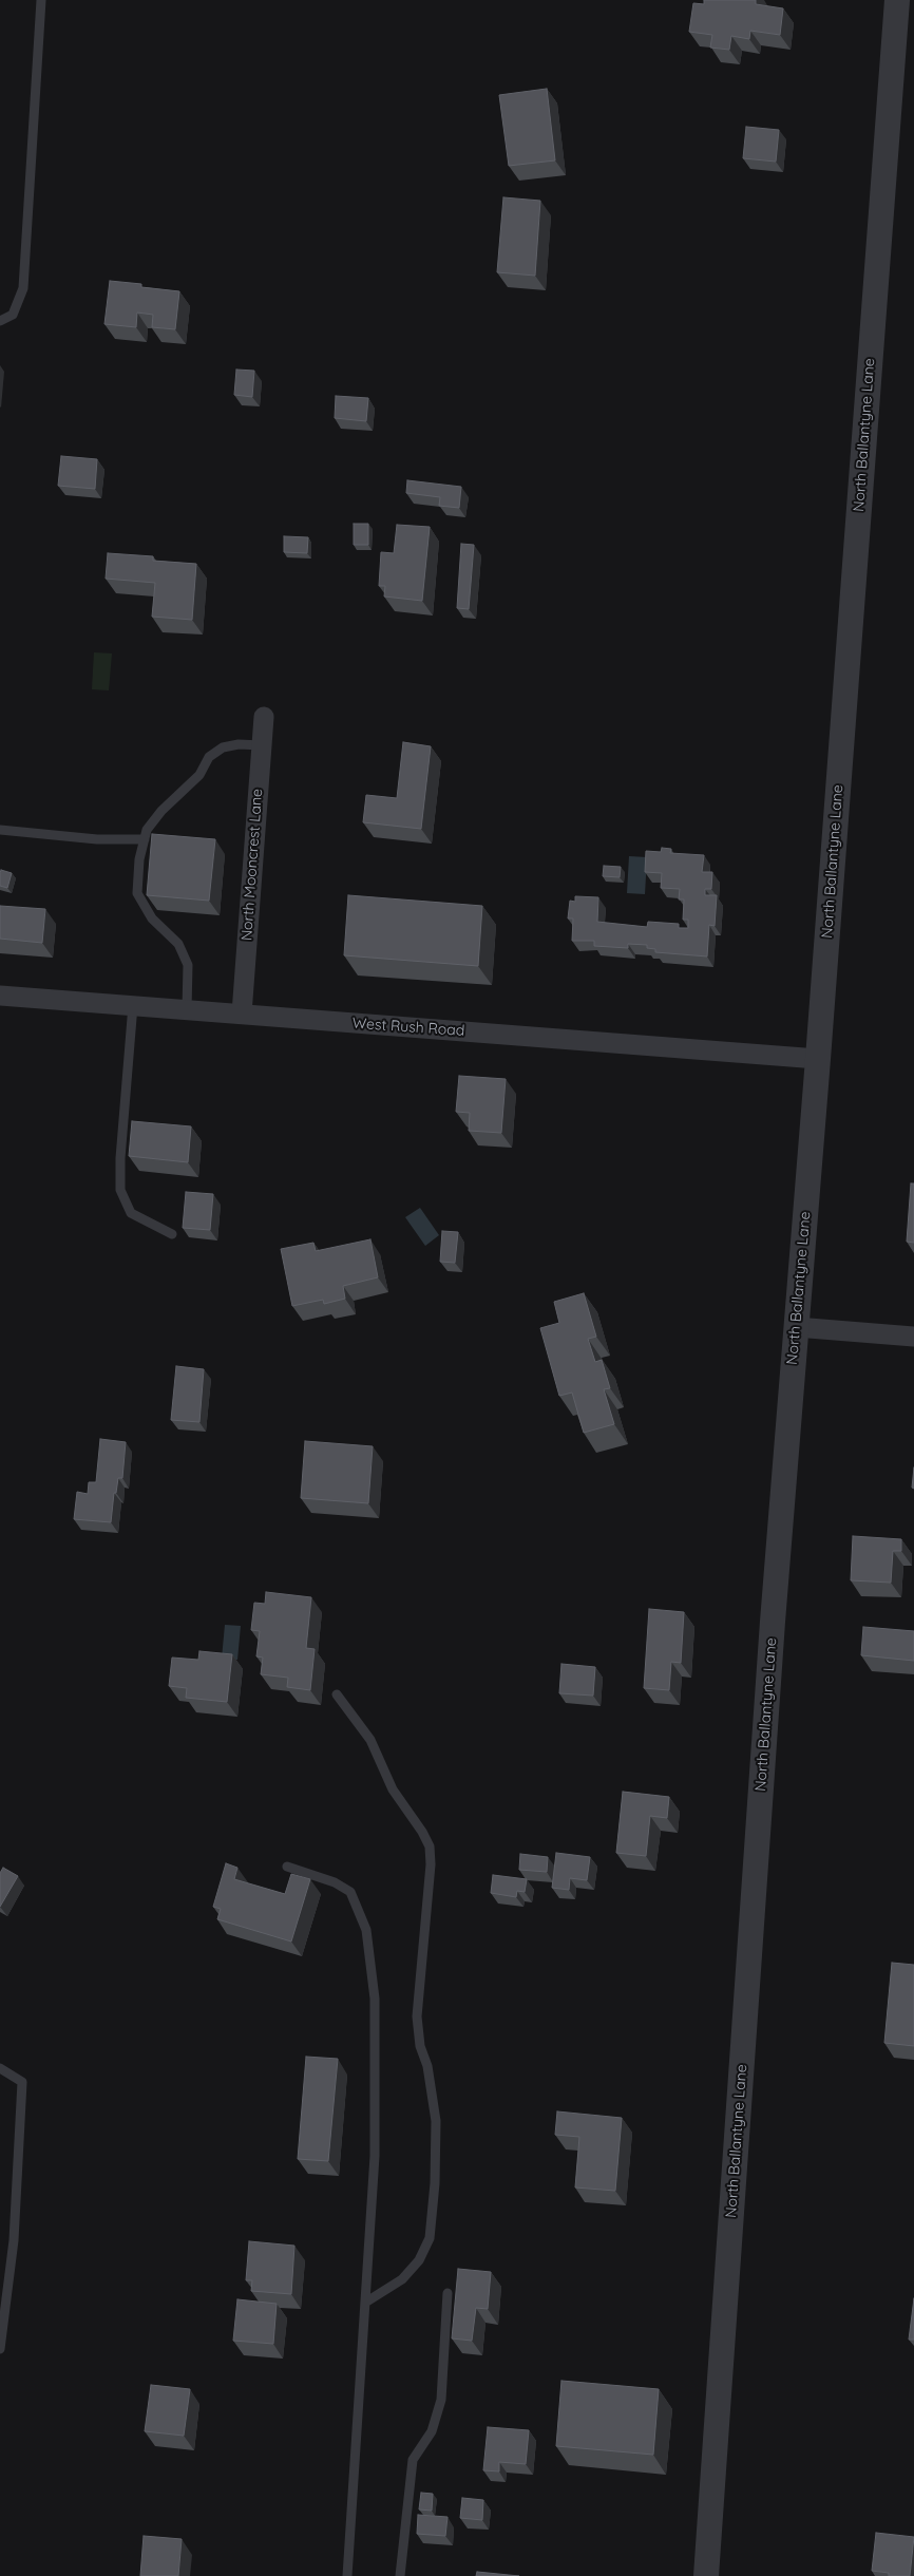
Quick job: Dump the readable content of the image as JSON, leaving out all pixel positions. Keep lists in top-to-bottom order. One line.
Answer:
{"streets":{"street":["North Ballantyne Lane","North Mooncrest Lane","West Rush Road"]},"crossings":[["North Ballantyne Lane","West Rush Road"],["North Mooncrest Lane","West Rush Road"]]}
